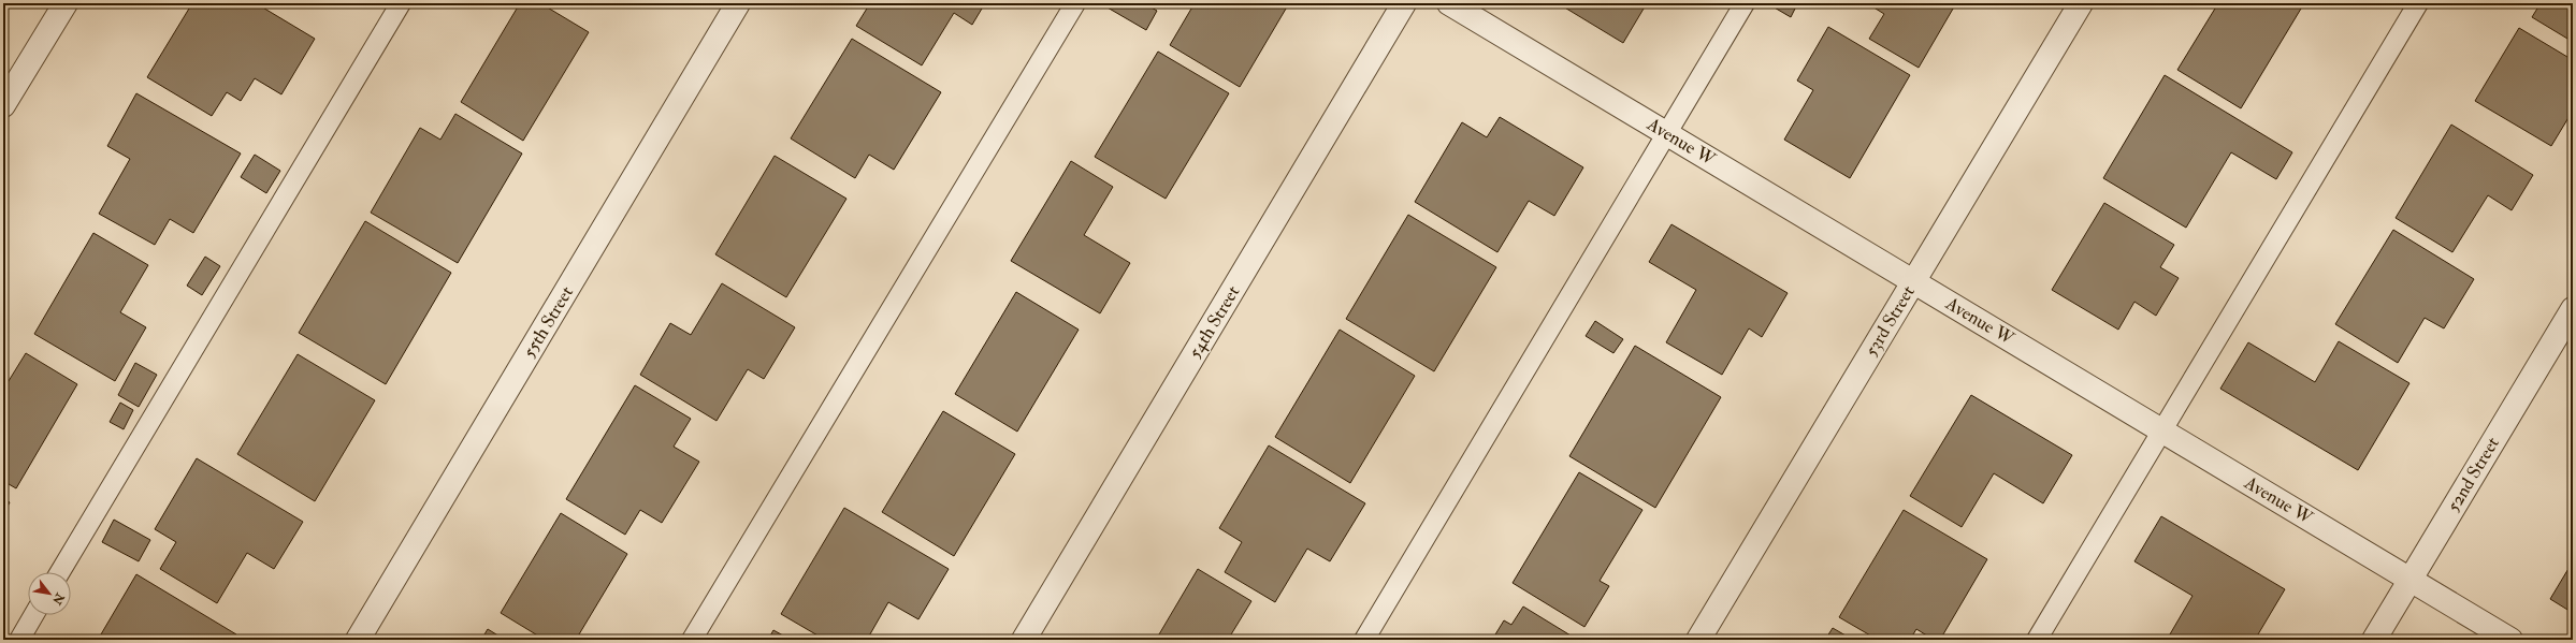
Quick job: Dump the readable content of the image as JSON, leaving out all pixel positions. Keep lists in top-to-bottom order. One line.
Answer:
{"streets":{"street":["Avenue W","53rd Street","55th Street","54th Street","52nd Street"]},"crossings":[["Avenue W","53rd Street"],["Avenue W","52nd Street"]],"north":"bottom right"}
